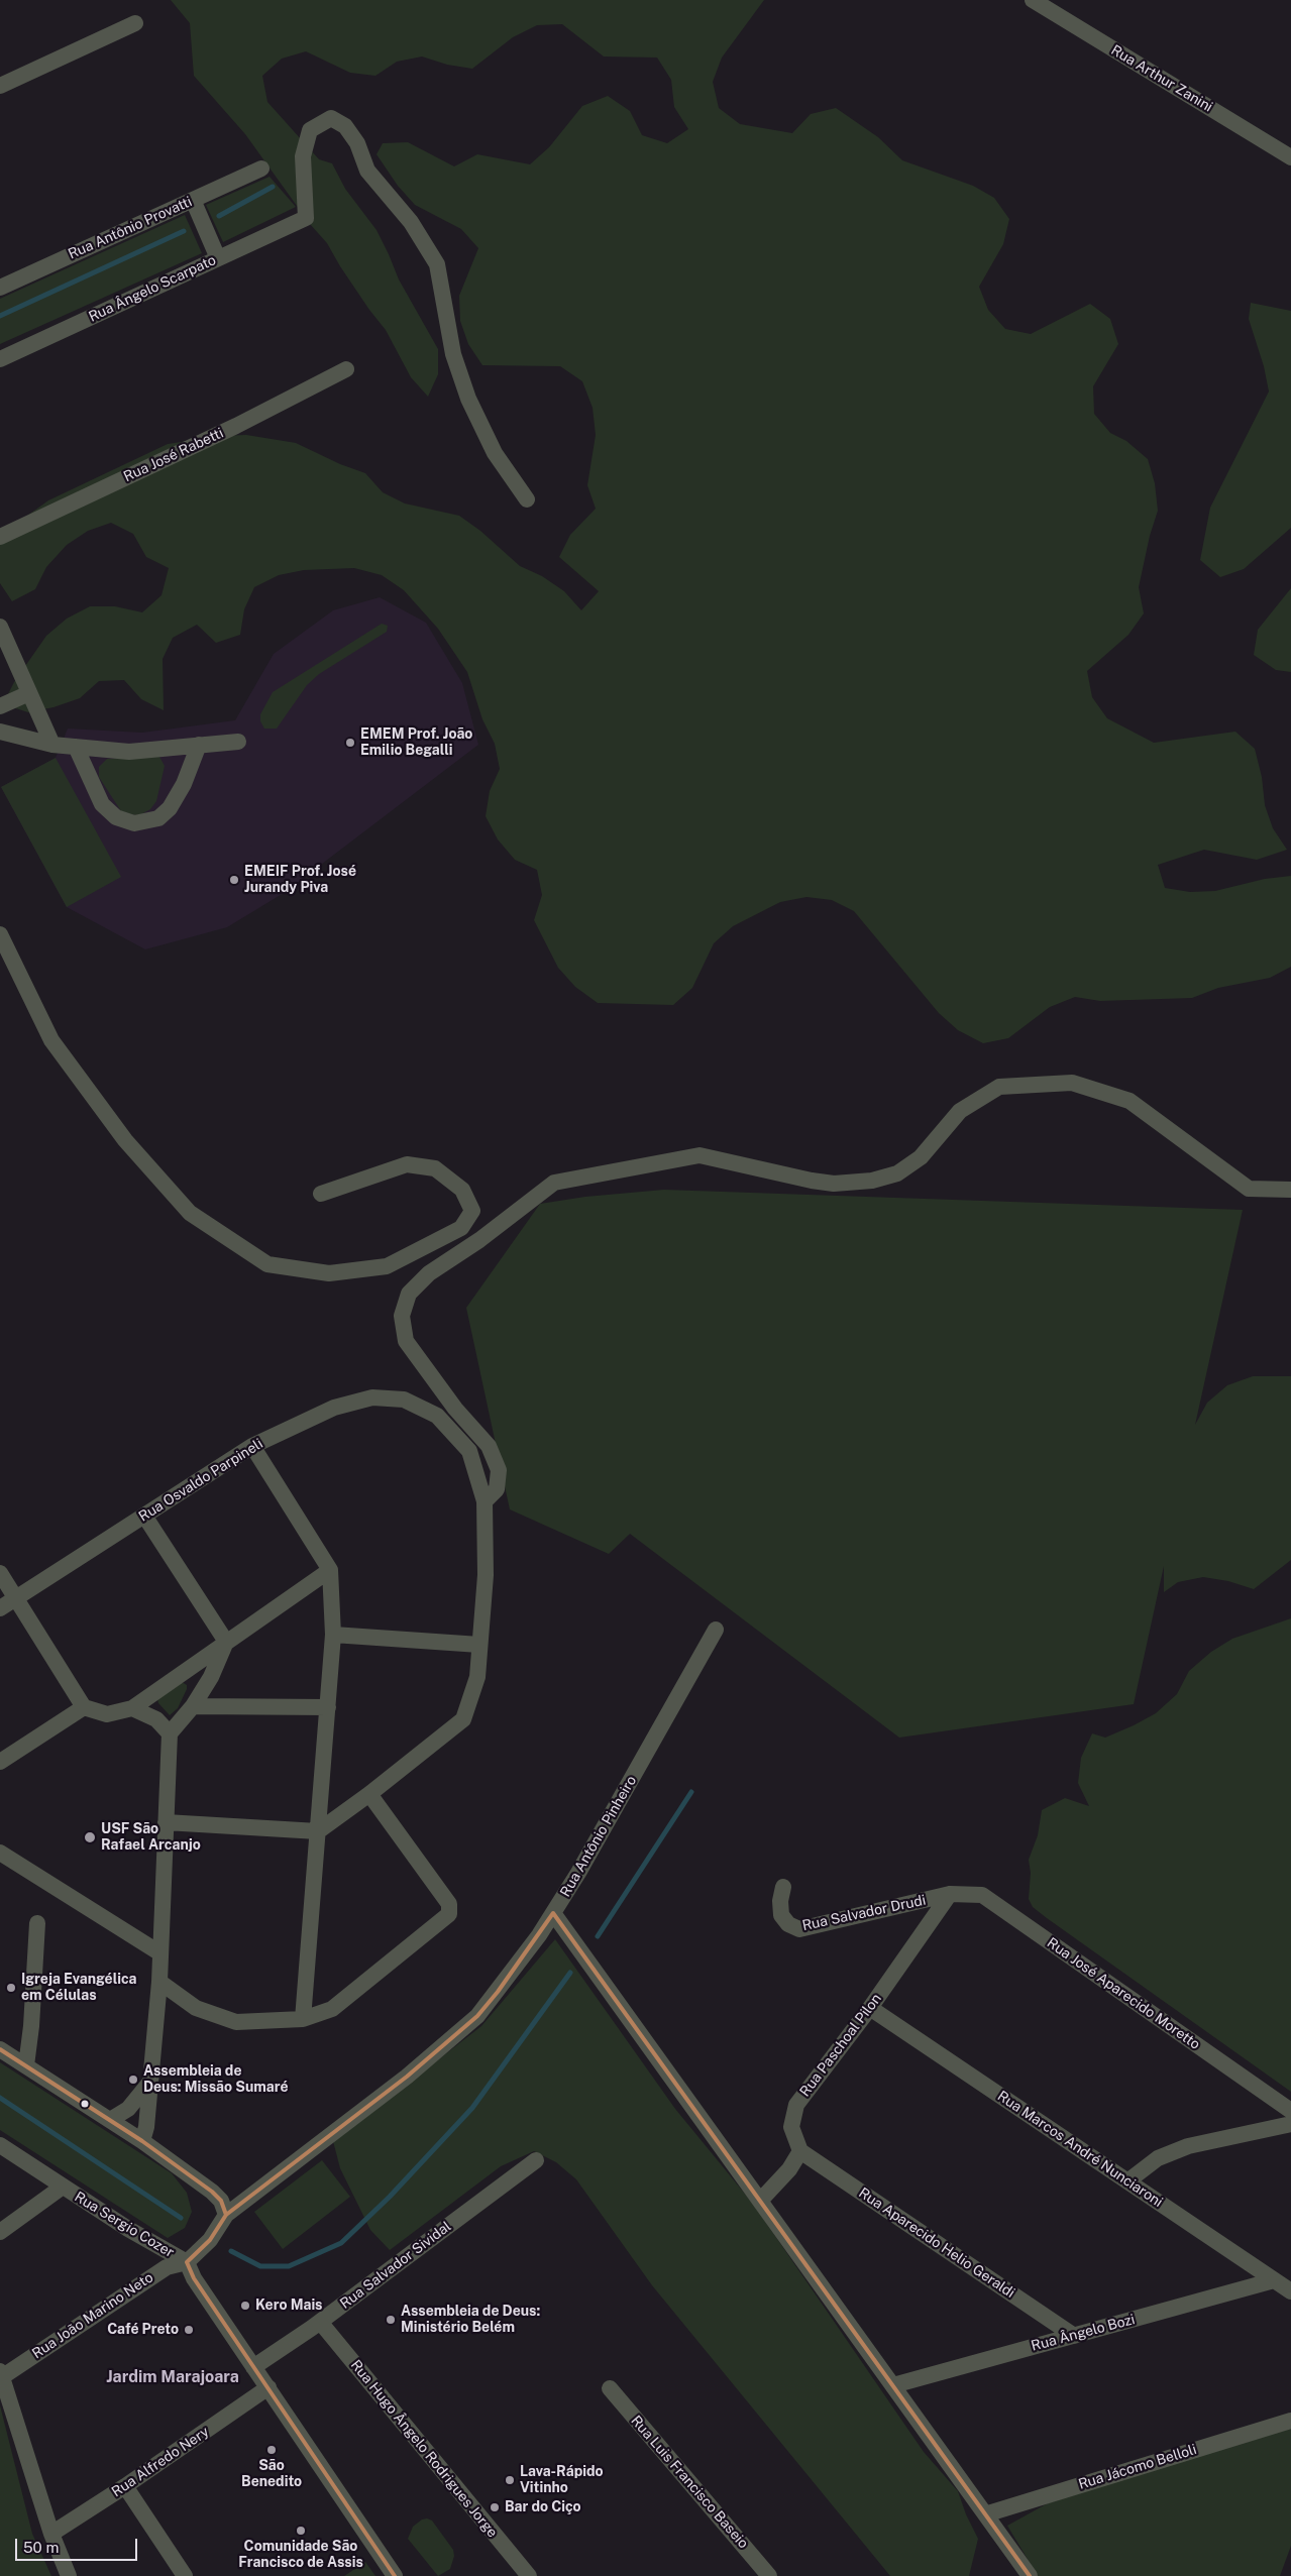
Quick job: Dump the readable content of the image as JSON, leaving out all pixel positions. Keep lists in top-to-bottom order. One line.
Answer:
{"streets":{"street":["Rua Arthur Zanini","Rua Antônio Provatti","Rua Ângelo Scarpato","Rua José Rabetti","Rua Osvaldo Parpineli","Rua Antônio Pinheiro","Rua Salvador Drudi","Rua José Aparecido Moretto","Rua Paschoal Pilon","Rua Marcos André Nunciaroni","Rua Sergio Cozer","Rua Aparecido Helio Geraldi","Rua Salvador Sividal","Rua João Marino Neto","Rua Ângelo Bozi","Rua Hugo Ângelo Rodrigues Jorge","Rua Alfredo Nery","Rua Jácomo Belloli","Rua Luis Francisco Baseio"]},"crossings":[["Rua Antônio Pinheiro","Rua Sergio Cozer"],["Rua Antônio Pinheiro","Rua João Marino Neto"],["Rua Salvador Drudi","Rua José Aparecido Moretto"],["Rua Salvador Drudi","Rua Paschoal Pilon"],["Rua José Aparecido Moretto","Rua Paschoal Pilon"],["Rua Paschoal Pilon","Rua Marcos André Nunciaroni"],["Rua Paschoal Pilon","Rua Aparecido Helio Geraldi"],["Rua Marcos André Nunciaroni","Rua Ângelo Bozi"],["Rua Sergio Cozer","Rua Salvador Sividal"],["Rua Sergio Cozer","Rua João Marino Neto"],["Rua Sergio Cozer","Rua Alfredo Nery"],["Rua Aparecido Helio Geraldi","Rua Ângelo Bozi"],["Rua Salvador Sividal","Rua Hugo Ângelo Rodrigues Jorge"]],"districts":["Jardim Marajoara"],"places":["EMEM Prof. João Emilio Begalli","EMEIF Prof. José Jurandy Piva","USF São Rafael Arcanjo","Igreja Evangélica em Células","Assembleia de Deus: Missão Sumaré","Kero Mais","Assembleia de Deus: Ministério Belém","Café Preto","São Benedito","Lava-Rápido Vitinho","Bar do Ciço","Comunidade São Francisco de Assis"],"scale_bar":"50 m"}
